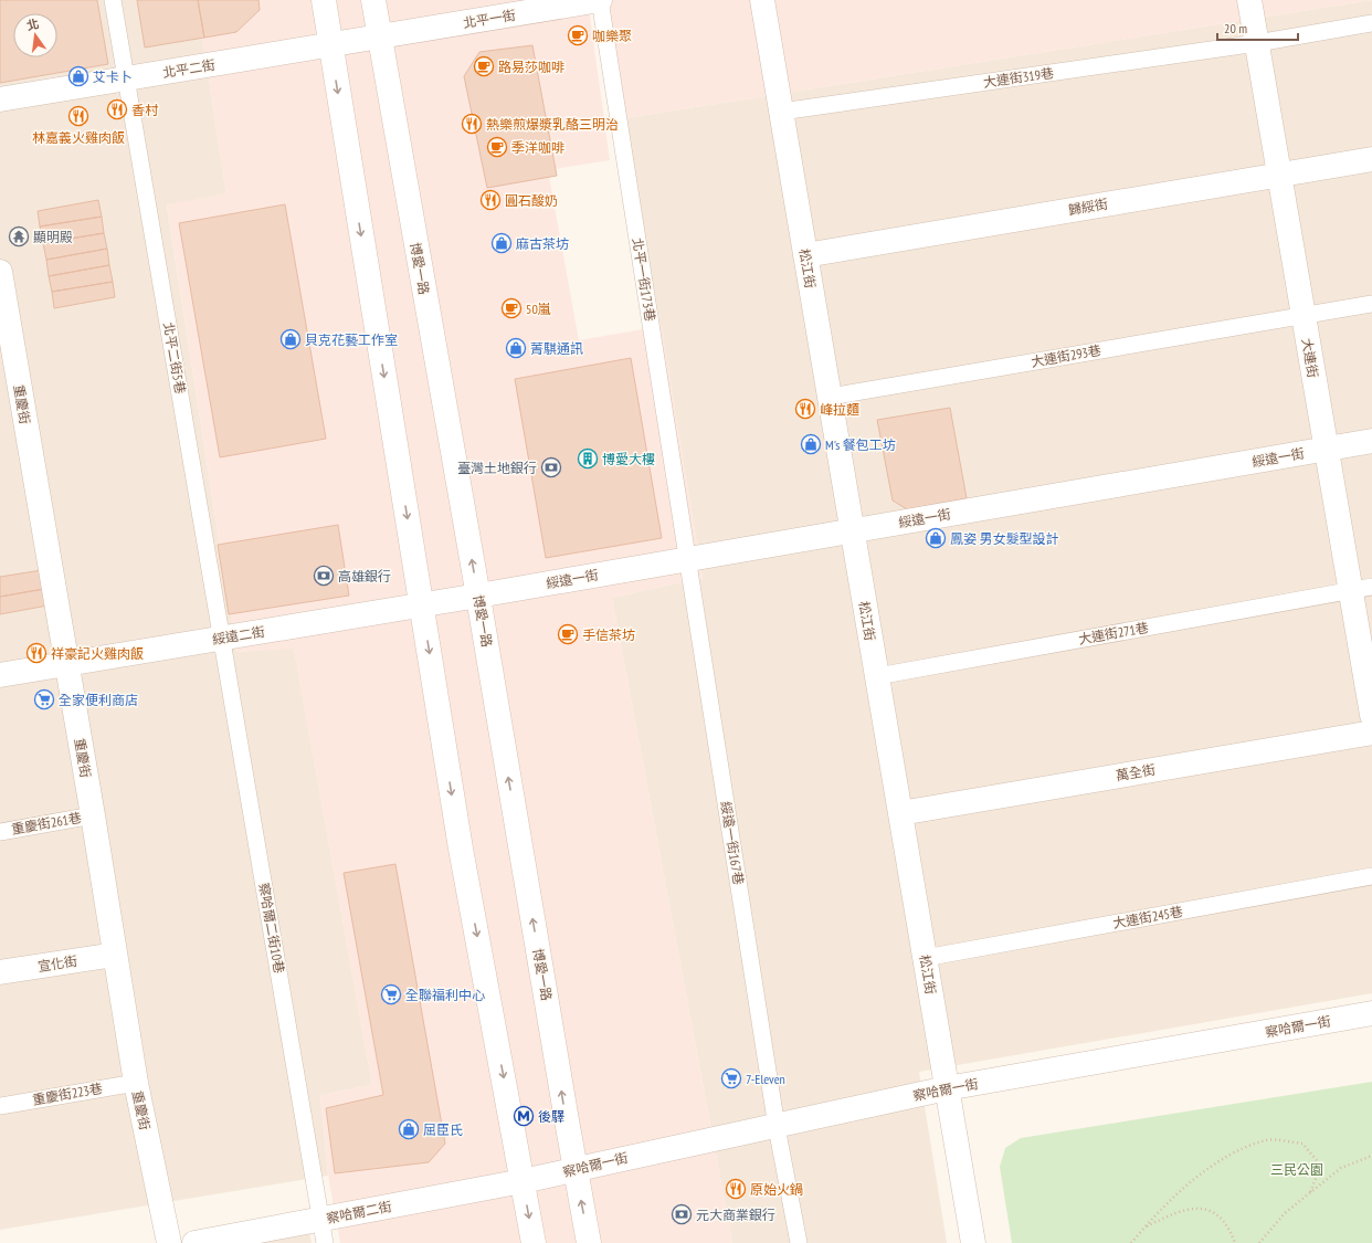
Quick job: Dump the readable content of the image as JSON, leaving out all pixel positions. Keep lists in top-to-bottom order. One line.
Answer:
{"streets":{"street":["北平一街","北平二街","歸綏街","博愛一路","松江街","大連街","重慶街","綏遠一街","綏遠二街","萬全街","宣化街","察哈爾一街","察哈爾二街"],"lane":["大連街319巷","北平一街173巷","大連街293巷","北平二街5巷","大連街271巷","重慶街261巷","綏遠一街167巷","大連街245巷","察哈爾二街10巷","重慶街223巷"]},"crossings":[["北平一街","北平二街"],["北平一街","博愛一路"],["北平一街","北平一街173巷"],["北平二街","博愛一路"],["北平二街","北平二街5巷"],["大連街319巷","松江街"],["大連街319巷","大連街"],["歸綏街","松江街"],["歸綏街","大連街"],["博愛一路","綏遠一街"],["博愛一路","綏遠二街"],["博愛一路","察哈爾一街"],["松江街","大連街293巷"],["松江街","綏遠一街"],["松江街","大連街271巷"],["松江街","萬全街"],["松江街","大連街245巷"],["松江街","察哈爾一街"],["北平一街173巷","綏遠一街"],["北平一街173巷","綏遠一街167巷"],["大連街293巷","大連街"],["北平二街5巷","綏遠二街"],["北平二街5巷","察哈爾二街10巷"],["大連街","綏遠一街"],["大連街","大連街271巷"],["重慶街","綏遠二街"],["重慶街","重慶街261巷"],["重慶街","宣化街"],["重慶街","重慶街223巷"],["綏遠一街","綏遠二街"],["綏遠一街","綏遠一街167巷"],["綏遠二街","察哈爾二街10巷"],["綏遠一街167巷","察哈爾一街"],["察哈爾二街10巷","察哈爾二街"],["察哈爾一街","察哈爾二街"]],"parks":["三民公園"],"places":{"cafe":["咖樂聚","路易莎咖啡","季洋咖啡","50嵐","手信茶坊"],"shop":["艾卡卜","麻古茶坊","貝克花藝工作室","菁騏通訊","M's 餐包工坊","鳳姿 男女髮型設計","屈臣氏"],"restaurant":["香村","林嘉義火雞肉飯","熱樂煎爆漿乳酪三明治","圓石酸奶","峰拉麵","祥豪記火雞肉飯","原始火鍋"],"temple":["顯明殿"],"building":["博愛大樓"],"bank":["臺灣土地銀行","高雄銀行","元大商業銀行"],"supermarket":["全家便利商店","全聯福利中心","7-Eleven"],"metro station":["後驛"]},"scale_bar":"20 m","north":"top"}
